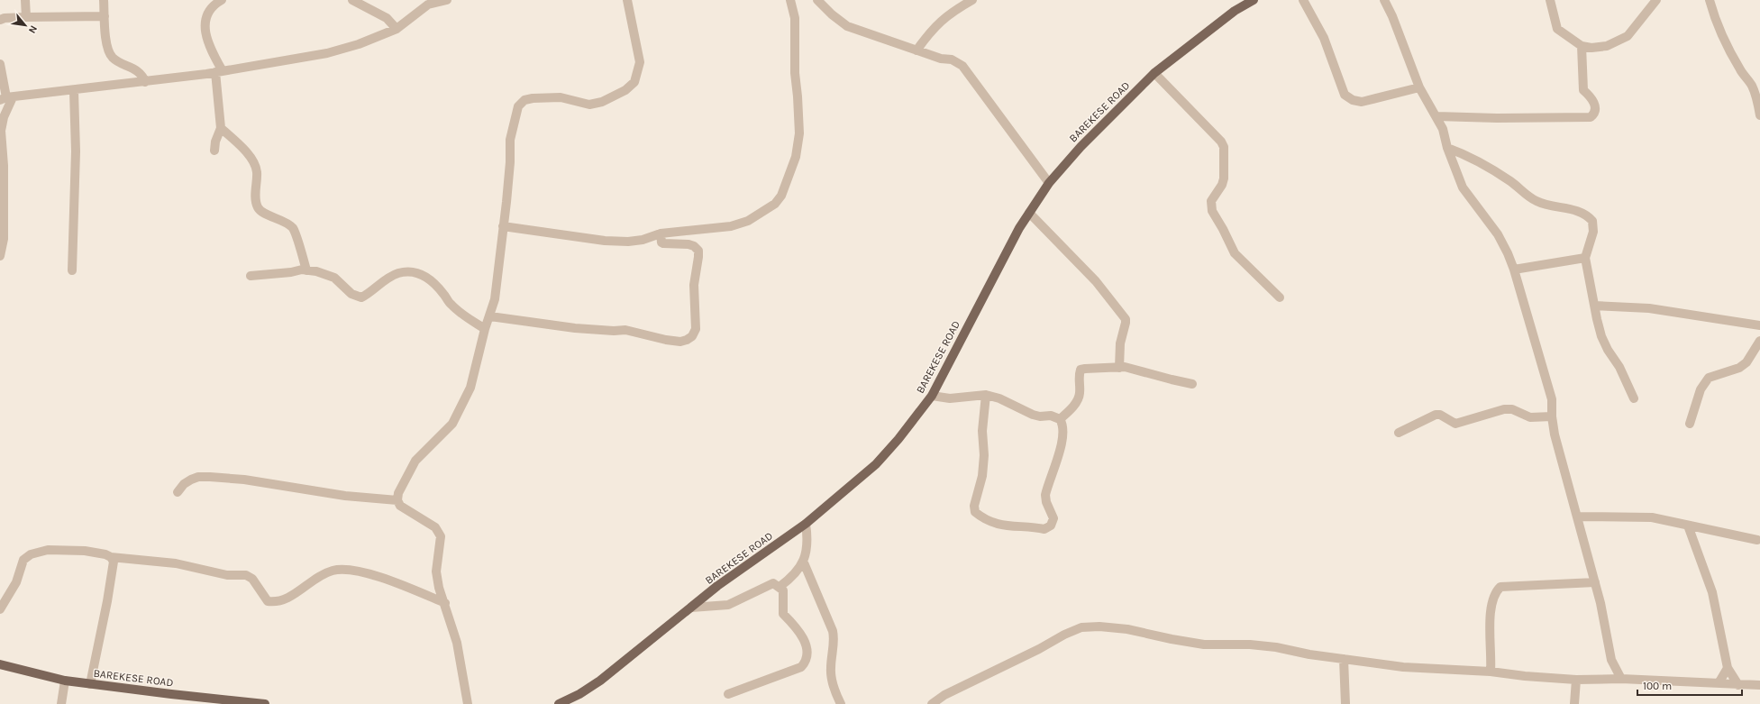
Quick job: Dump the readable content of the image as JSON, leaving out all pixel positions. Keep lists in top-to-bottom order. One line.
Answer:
{"streets":{"main road":["BAREKESE ROAD"]},"scale_bar":"100 m","north":"bottom right"}
